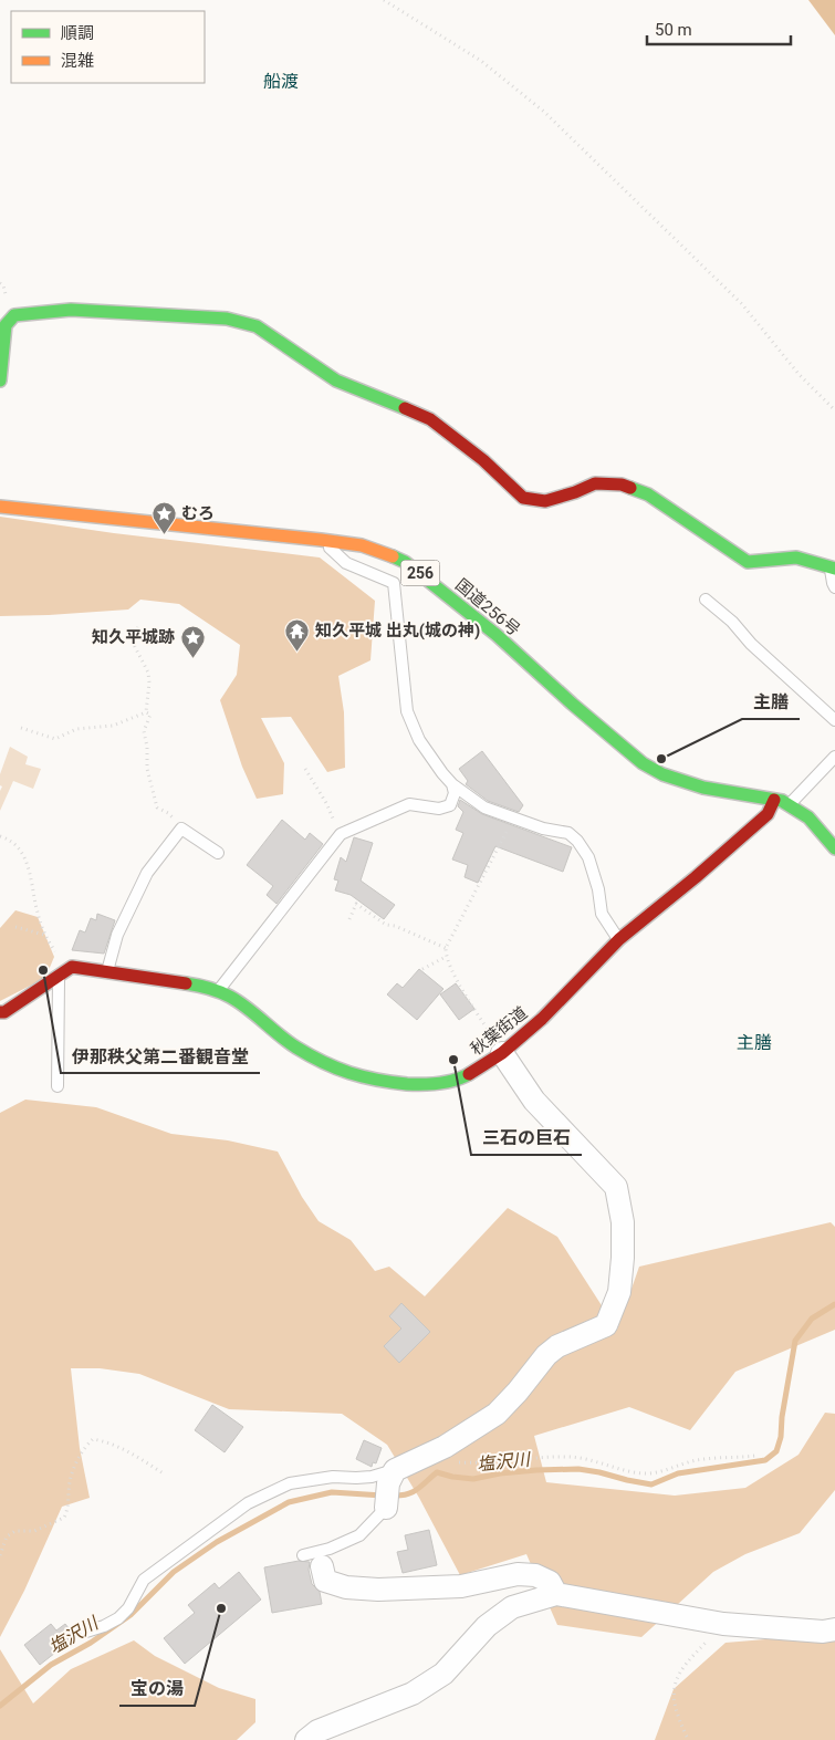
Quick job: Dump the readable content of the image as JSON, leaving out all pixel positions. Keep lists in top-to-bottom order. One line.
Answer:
{"streets":{"main road":["256","国道256号","秋葉街道"]},"crossings":[["国道256号","秋葉街道"]],"districts":["船渡","主膳"],"water":["塩沢川"],"places":{"place":["むろ","知久平城跡"],"temple":["知久平城 出丸(城の神)"],"other":["主膳","伊那秩父第二番観音堂","三石の巨石","宝の湯"]},"legend":["順調","混雑"],"scale_bar":"50 m"}
